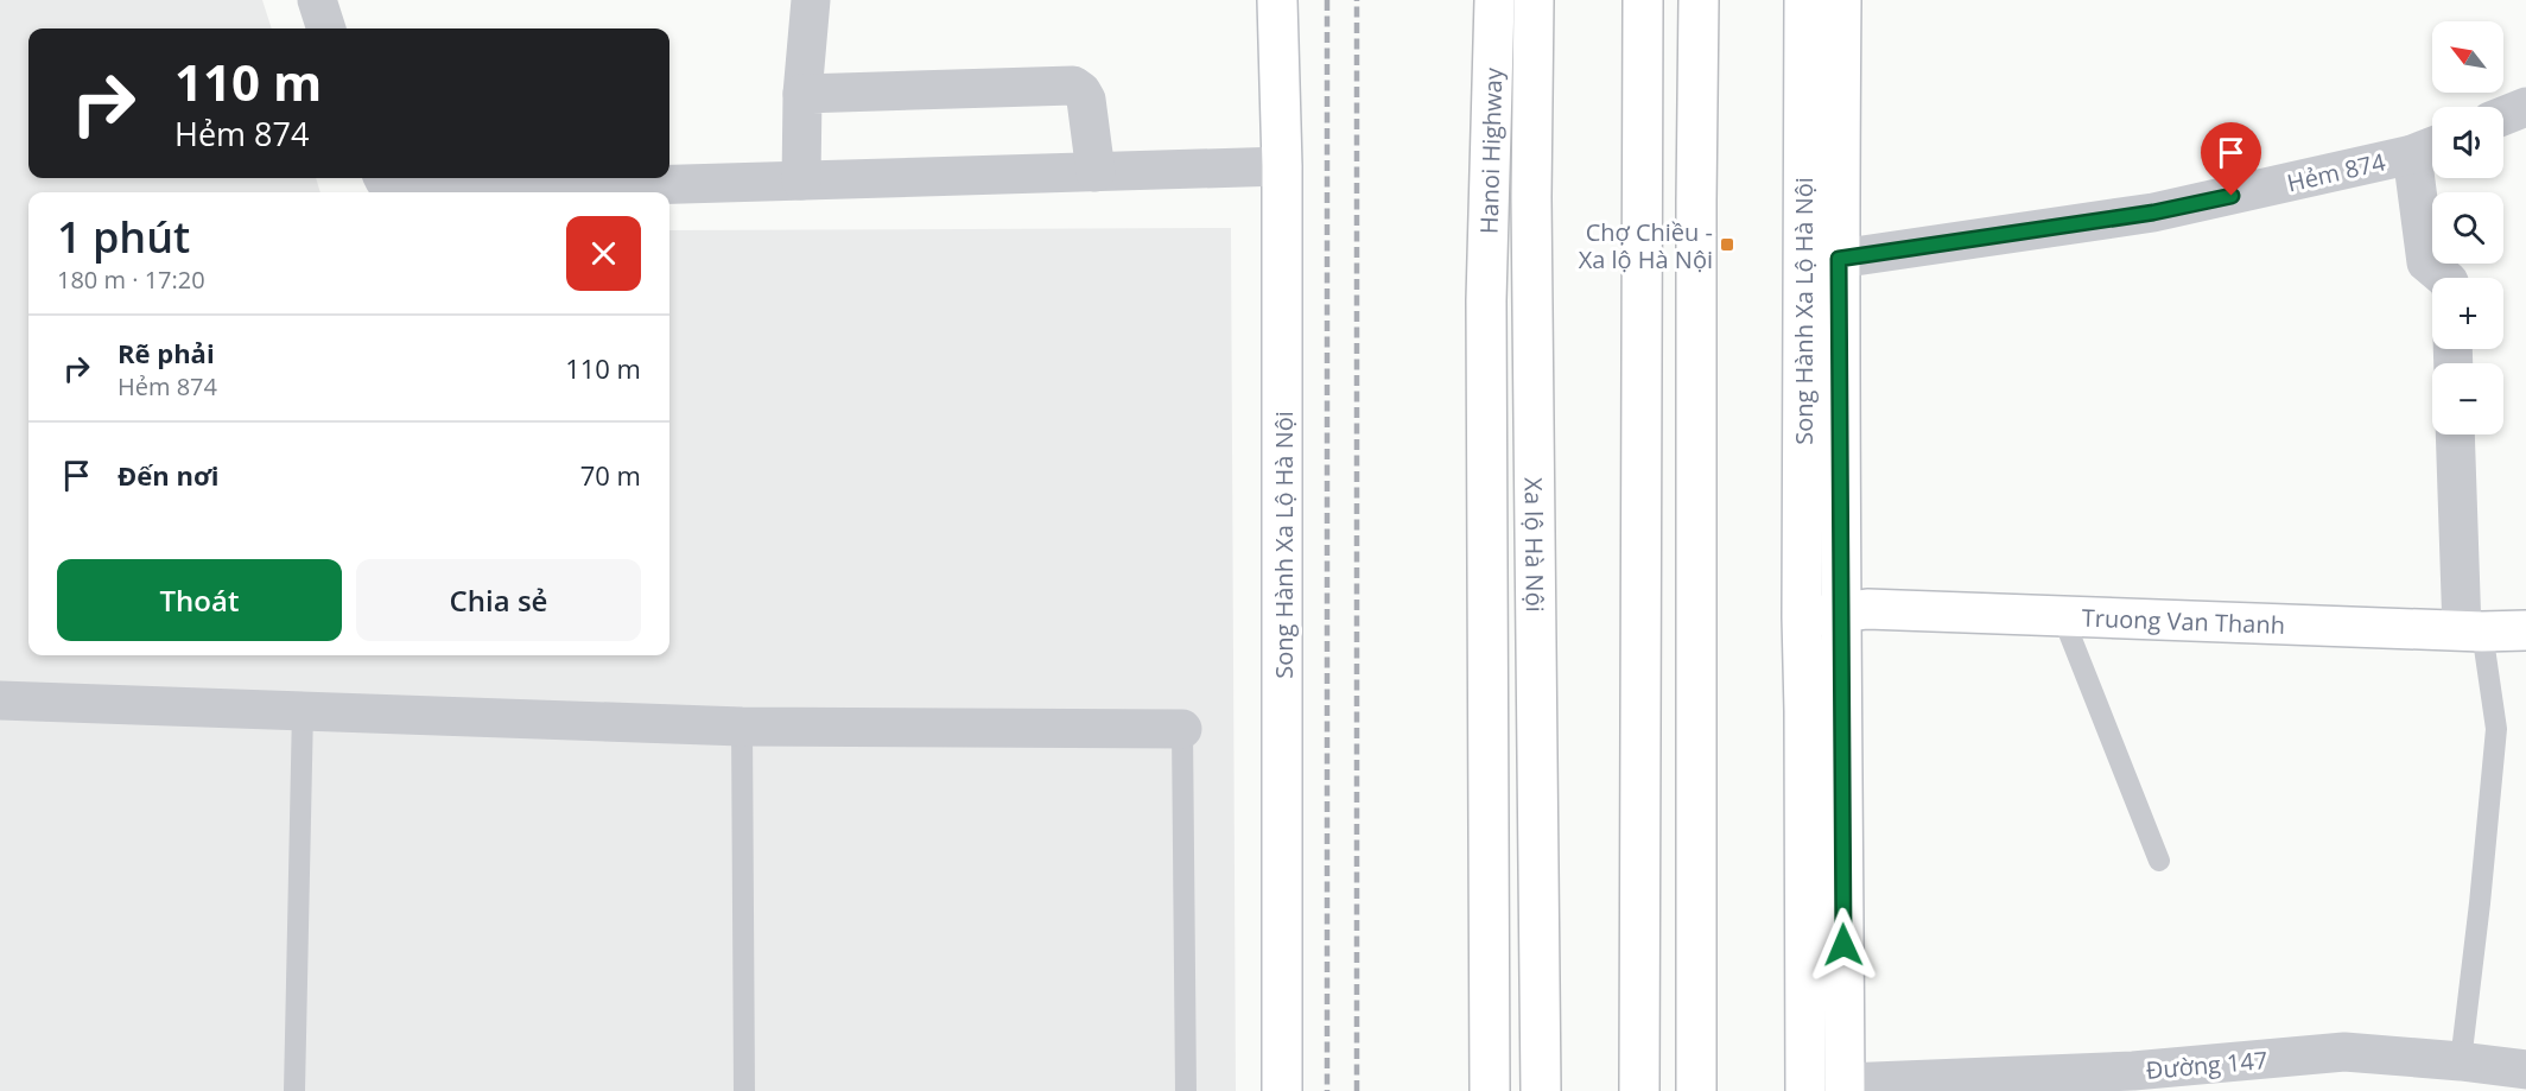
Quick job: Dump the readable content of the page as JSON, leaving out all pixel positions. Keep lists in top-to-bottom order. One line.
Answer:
{"streets":{"main road":["Hanoi Highway","Song Hành Xa Lộ Hà Nội","Xa lộ Hà Nội","Truong Van Thanh"],"street":["Hẻm 874","Đường 147"]},"crossings":[["Hanoi Highway","Xa lộ Hà Nội"],["Hẻm 874","Song Hành Xa Lộ Hà Nội"],["Song Hành Xa Lộ Hà Nội","Truong Van Thanh"],["Song Hành Xa Lộ Hà Nội","Đường 147"]],"places":{"transit":["Chợ Chiều - Xa lộ Hà Nội"]},"north":"top left","page":{"map_buttons":["+","−"],"turn":["110 m","Hẻm 874"],"heading":["1 phút","180 m · 17:20"],"list":[{"name":"Rẽ phải","note":"Hẻm 874","value":"110 m"},{"name":"Đến nơi","value":"70 m"}],"buttons":["Thoát","Chia sẻ"]}}
